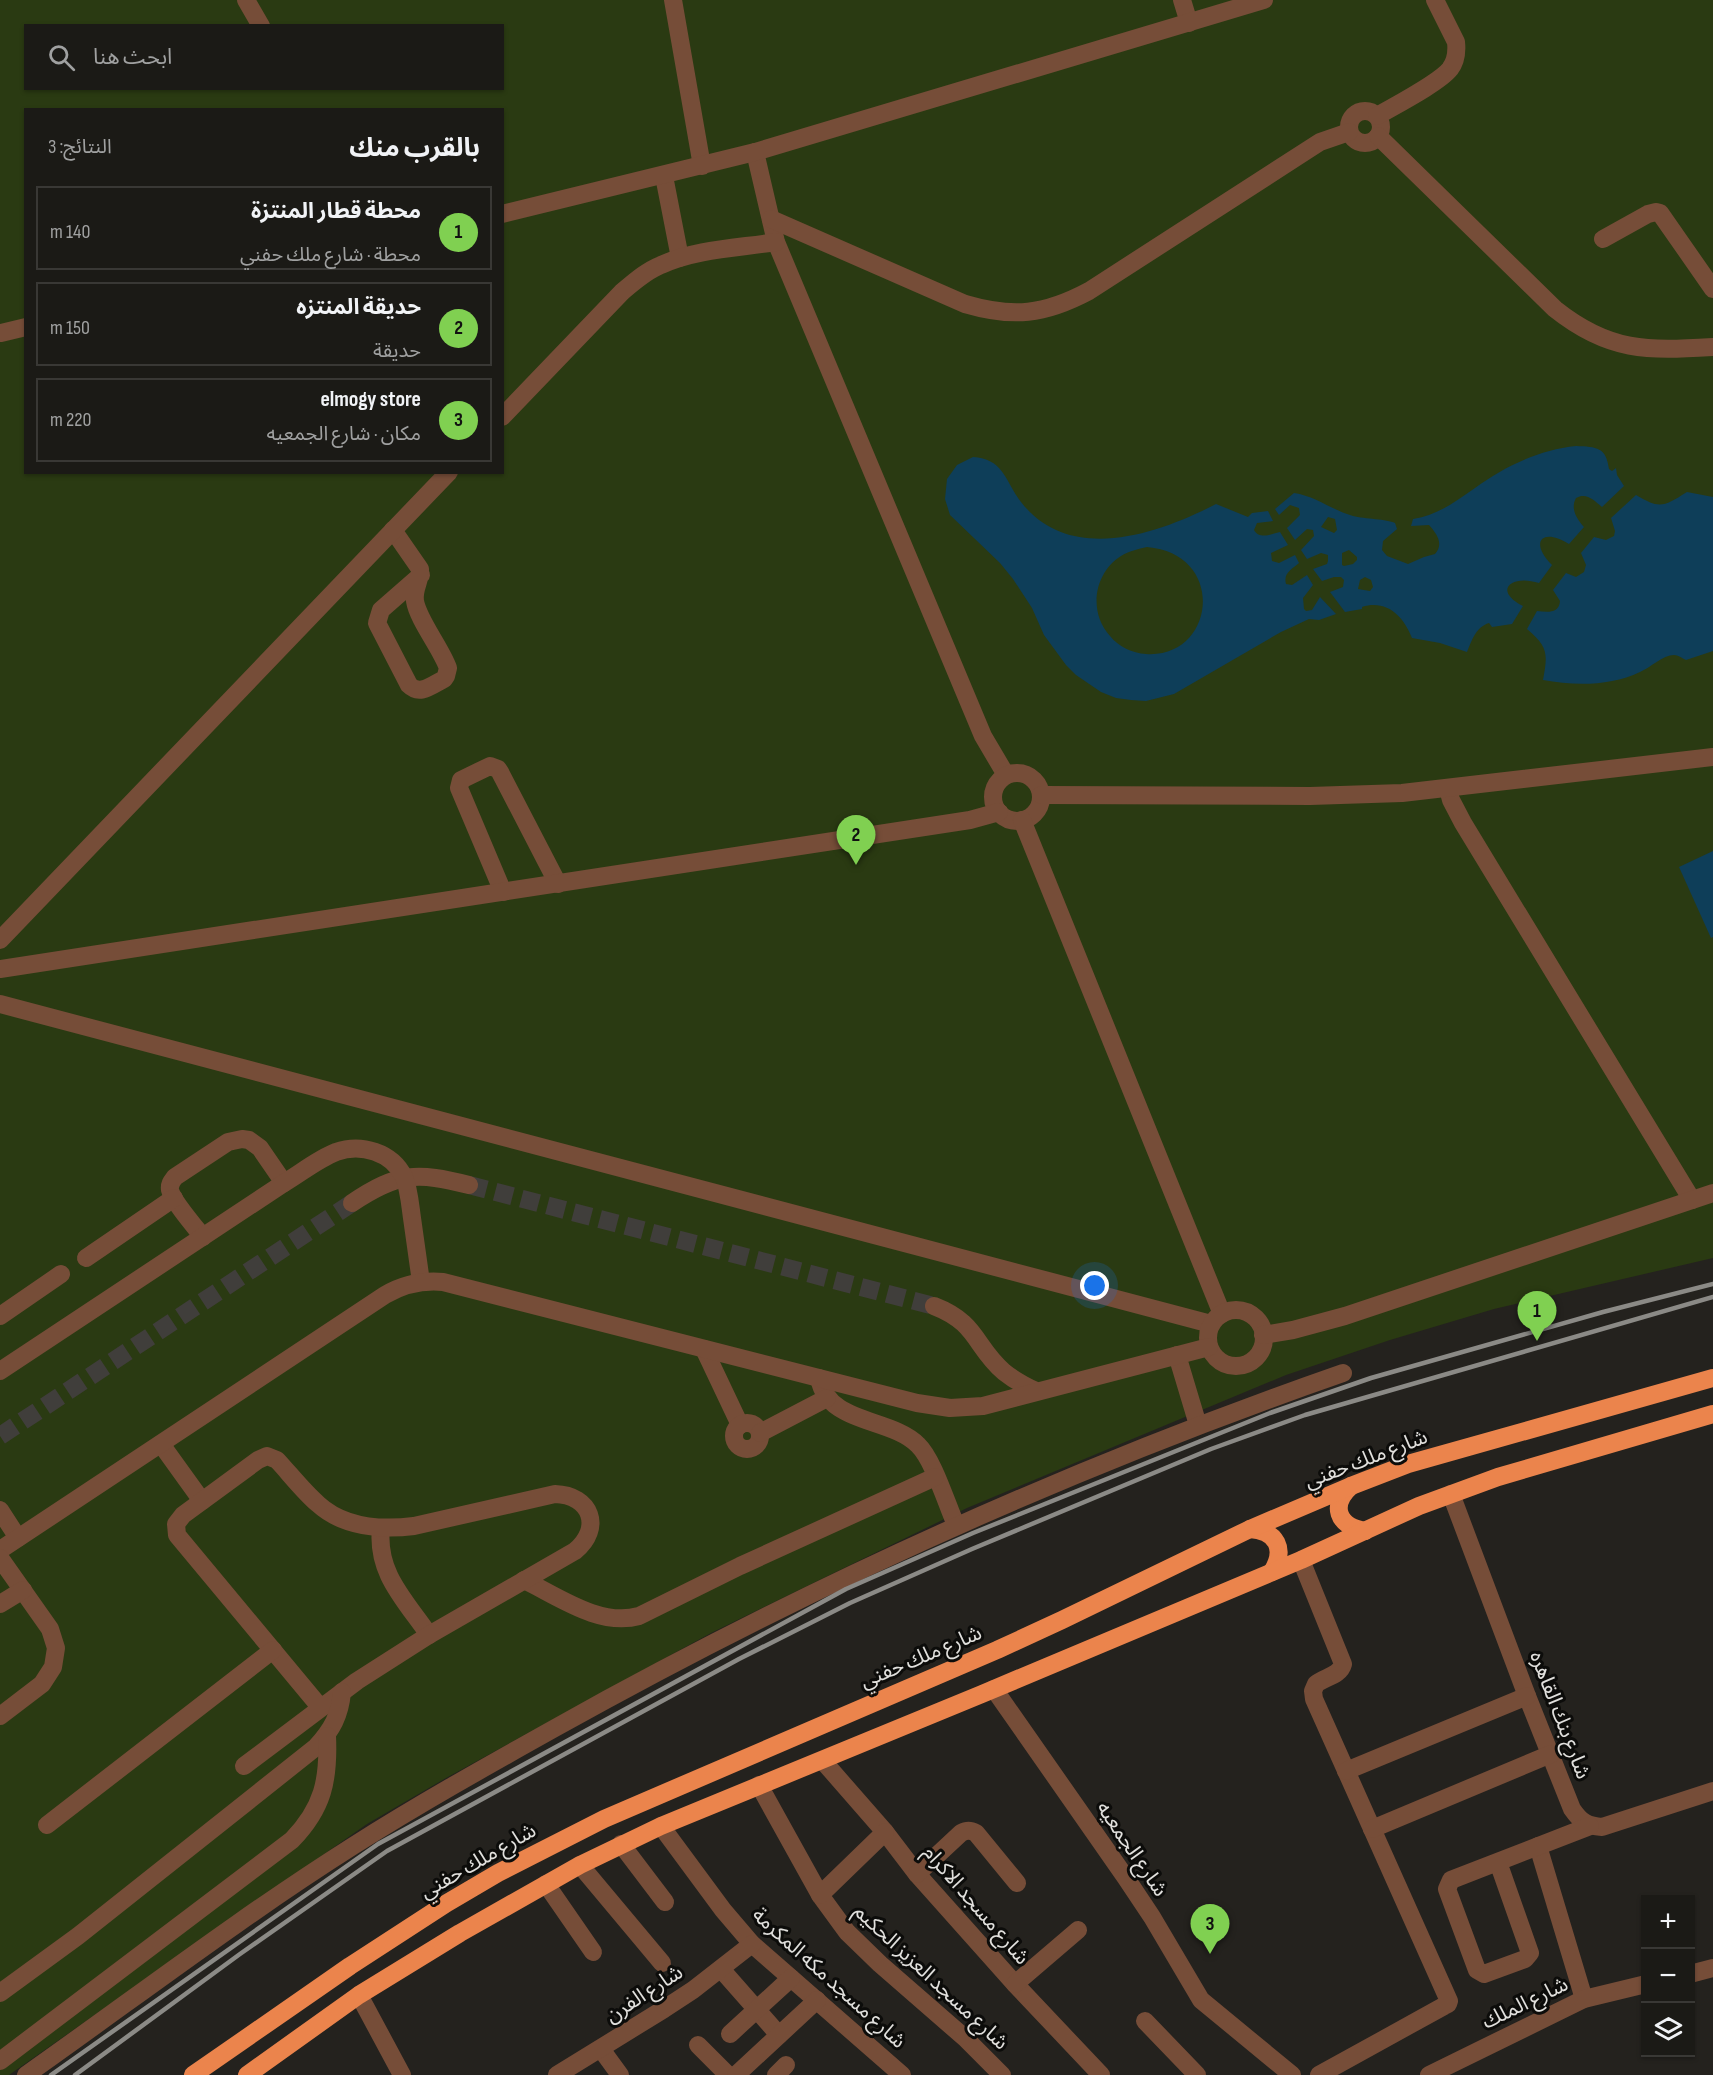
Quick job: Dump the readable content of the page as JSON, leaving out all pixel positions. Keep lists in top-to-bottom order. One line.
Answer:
{"streets":{"highway":["شارع ملك حفني"],"street":["شارع بنك القاهره","شارع الجمعيه","شارع مسجد الاكرام","شارع مسجد العزيز الحكيم","شارع مسجد مكه المكرمة","شارع الفرن","شارع الملك"]},"crossings":[["شارع مسجد مكه المكرمة","شارع الفرن"]],"page":{"search":"ابحث هنا","heading":["بالقرب منك","النتائج: 3"],"list":[{"mark":"1","name":"محطة قطار المنتزة","note":"محطة · شارع ملك حفني","value":"140 m"},{"mark":"2","name":"حديقة المنتزه","note":"حديقة","value":"150 m"},{"mark":"3","name":"elmogy store","note":"مكان · شارع الجمعيه","value":"220 m"}],"pins":["2","1","3"],"map_buttons":["+","−"]}}
